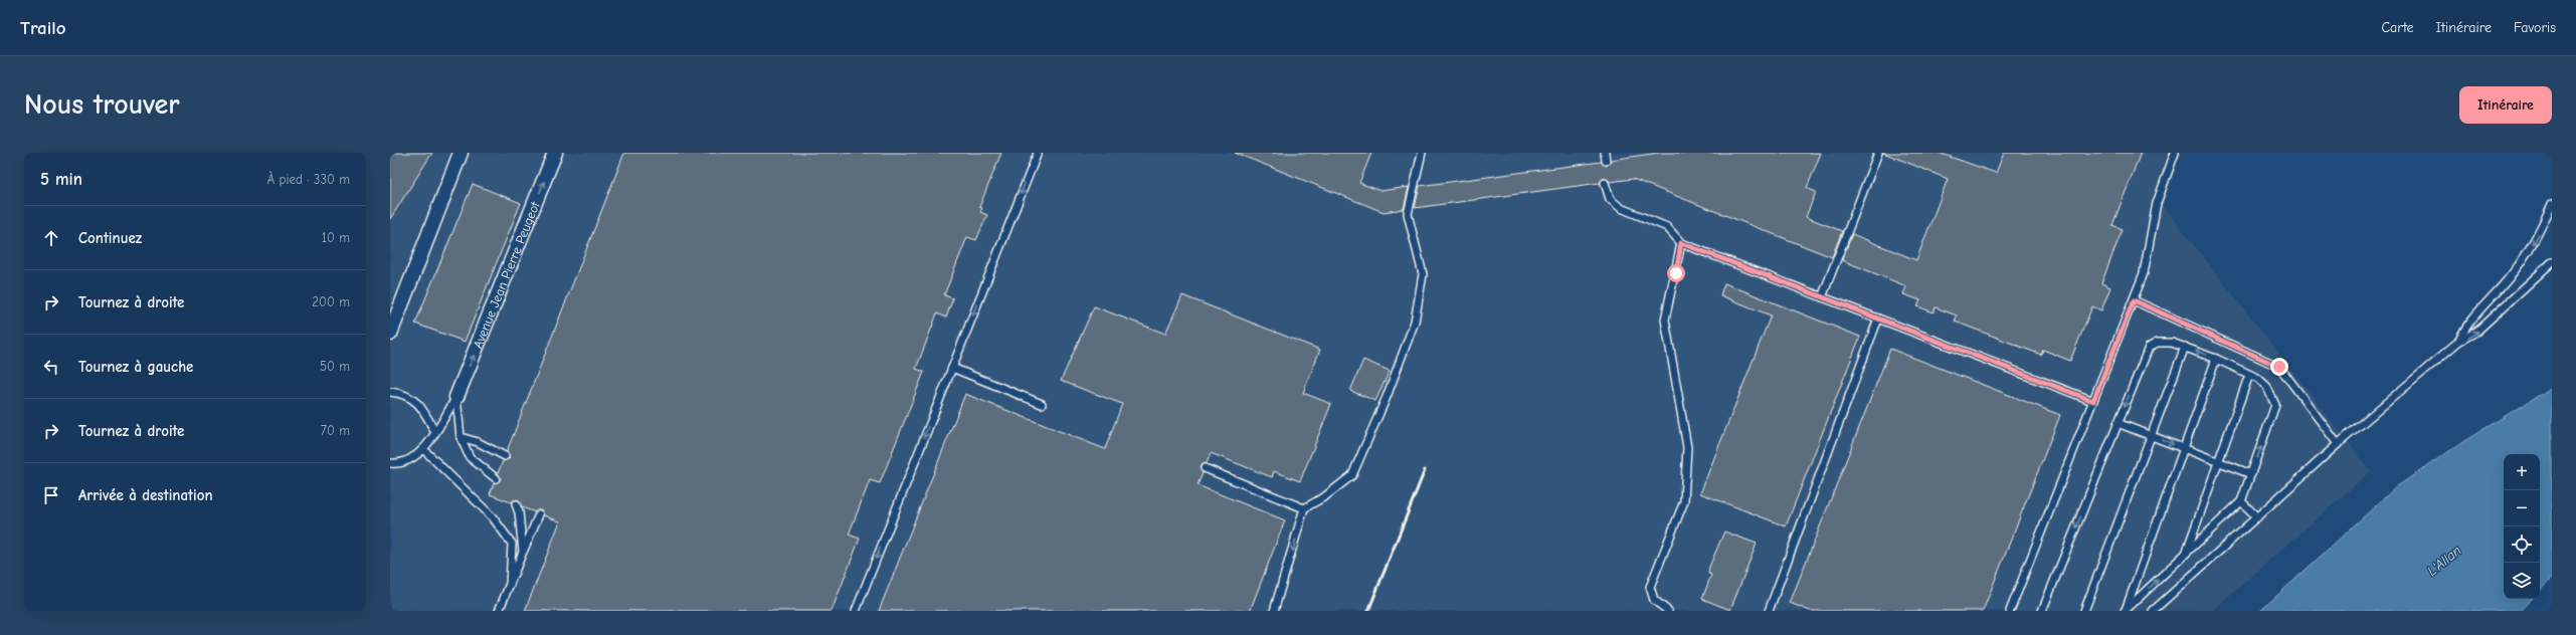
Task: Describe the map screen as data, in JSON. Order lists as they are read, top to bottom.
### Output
{
  "streets": {
    "street": ["Avenue Jean Pierre Peugeot"]
  },
  "water": ["L'Allan"],
  "page": {
    "header": "Trailo",
    "nav": ["Carte", "Itinéraire", "Favoris"],
    "buttons": "Itinéraire",
    "title": "Nous trouver",
    "heading": ["5 min", "À pied · 330 m"],
    "list": [
      ["Continuez", "10 m"],
      ["Tournez à droite", "200 m"],
      ["Tournez à gauche", "50 m"],
      ["Tournez à droite", "70 m"],
      "Arrivée à destination"
    ],
    "map_buttons": ["+", "−"]
  }
}
